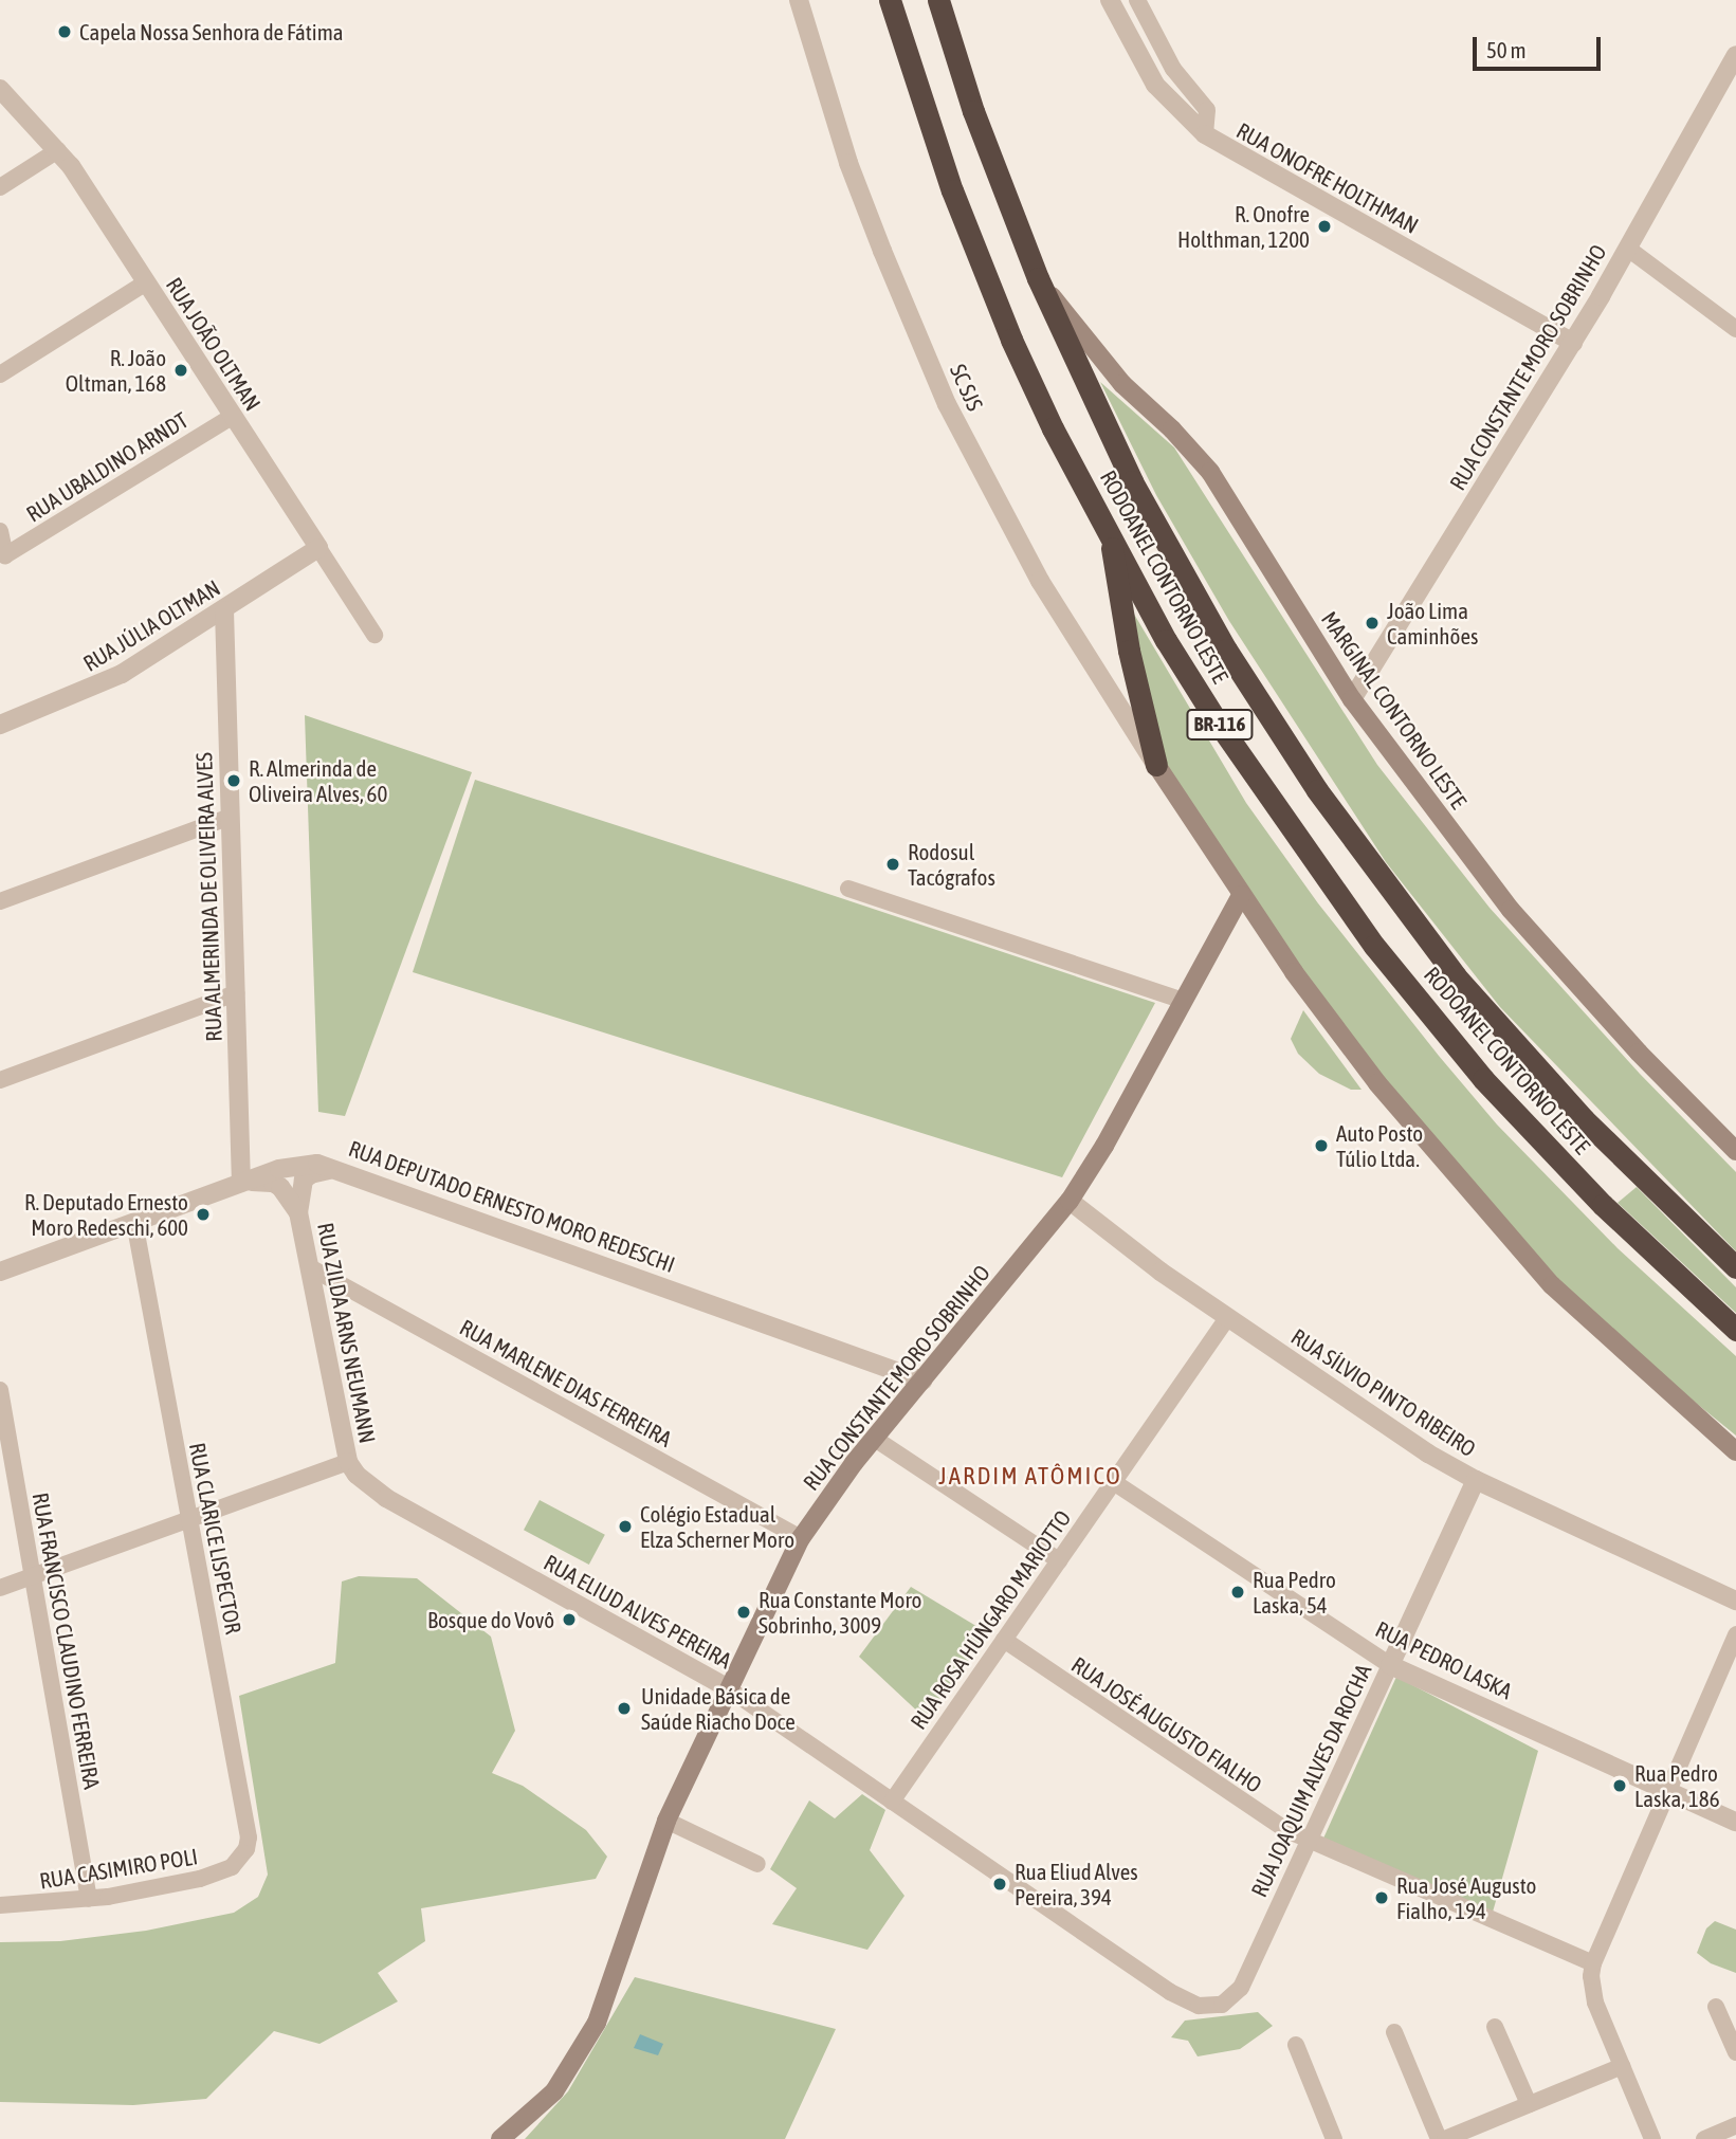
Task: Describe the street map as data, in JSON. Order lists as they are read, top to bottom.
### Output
{
  "streets": {
    "highway": ["RODOANEL CONTORNO LESTE", "BR-116"],
    "main road": ["RUA CONSTANTE MORO SOBRINHO", "MARGINAL CONTORNO LESTE"],
    "street": [
      "RUA ONOFRE HOLTHMAN",
      "RUA JOÃO OLTMAN",
      "SC SJS",
      "RUA UBALDINO ARNDT",
      "RUA JÚLIA OLTMAN",
      "RUA ALMERINDA DE OLIVEIRA ALVES",
      "RUA DEPUTADO ERNESTO MORO REDESCHI",
      "RUA ZILDA ARNS NEUMANN",
      "RUA MARLENE DIAS FERREIRA",
      "RUA SÍLVIO PINTO RIBEIRO",
      "RUA CLARICE LISPECTOR",
      "RUA ELIUD ALVES PEREIRA",
      "RUA ROSA HÚNGARO MARIOTTO",
      "RUA FRANCISCO CLAUDINO FERREIRA",
      "RUA PEDRO LASKA",
      "RUA JOSÉ AUGUSTO FIALHO",
      "RUA JOAQUIM ALVES DA ROCHA",
      "RUA CASIMIRO POLI"
    ]
  },
  "crossings": [
    ["RUA ONOFRE HOLTHMAN", "RUA CONSTANTE MORO SOBRINHO"],
    ["RUA JOÃO OLTMAN", "RUA UBALDINO ARNDT"],
    ["RUA JOÃO OLTMAN", "RUA JÚLIA OLTMAN"],
    ["RUA CONSTANTE MORO SOBRINHO", "MARGINAL CONTORNO LESTE"],
    ["RUA CONSTANTE MORO SOBRINHO", "RUA DEPUTADO ERNESTO MORO REDESCHI"],
    ["RUA CONSTANTE MORO SOBRINHO", "RUA MARLENE DIAS FERREIRA"],
    ["RUA CONSTANTE MORO SOBRINHO", "RUA SÍLVIO PINTO RIBEIRO"],
    ["RUA CONSTANTE MORO SOBRINHO", "RUA ELIUD ALVES PEREIRA"],
    ["RODOANEL CONTORNO LESTE", "MARGINAL CONTORNO LESTE"],
    ["RUA JÚLIA OLTMAN", "RUA ALMERINDA DE OLIVEIRA ALVES"],
    ["RUA ALMERINDA DE OLIVEIRA ALVES", "RUA DEPUTADO ERNESTO MORO REDESCHI"],
    ["RUA ALMERINDA DE OLIVEIRA ALVES", "RUA ZILDA ARNS NEUMANN"],
    ["RUA DEPUTADO ERNESTO MORO REDESCHI", "RUA ZILDA ARNS NEUMANN"],
    ["RUA DEPUTADO ERNESTO MORO REDESCHI", "RUA CLARICE LISPECTOR"],
    ["RUA ZILDA ARNS NEUMANN", "RUA MARLENE DIAS FERREIRA"],
    ["RUA ZILDA ARNS NEUMANN", "RUA ELIUD ALVES PEREIRA"],
    ["RUA SÍLVIO PINTO RIBEIRO", "RUA ROSA HÚNGARO MARIOTTO"],
    ["RUA SÍLVIO PINTO RIBEIRO", "RUA JOAQUIM ALVES DA ROCHA"],
    ["RUA CLARICE LISPECTOR", "RUA CASIMIRO POLI"],
    ["RUA ELIUD ALVES PEREIRA", "RUA ROSA HÚNGARO MARIOTTO"],
    ["RUA ELIUD ALVES PEREIRA", "RUA JOAQUIM ALVES DA ROCHA"],
    ["RUA ROSA HÚNGARO MARIOTTO", "RUA PEDRO LASKA"],
    ["RUA ROSA HÚNGARO MARIOTTO", "RUA JOSÉ AUGUSTO FIALHO"],
    ["RUA FRANCISCO CLAUDINO FERREIRA", "RUA CASIMIRO POLI"],
    ["RUA PEDRO LASKA", "RUA JOAQUIM ALVES DA ROCHA"],
    ["RUA JOSÉ AUGUSTO FIALHO", "RUA JOAQUIM ALVES DA ROCHA"]
  ],
  "districts": ["JARDIM ATÔMICO"],
  "places": [
    "Capela Nossa Senhora de Fátima",
    "R. Onofre Holthman, 1200",
    "R. João Oltman, 168",
    "João Lima Caminhões",
    "R. Almerinda de Oliveira Alves, 60",
    "Rodosul Tacógrafos",
    "Auto Posto Túlio Ltda.",
    "R. Deputado Ernesto Moro Redeschi, 600",
    "Colégio Estadual Elza Scherner Moro",
    "Rua Pedro Laska, 54",
    "Rua Constante Moro Sobrinho, 3009",
    "Bosque do Vovô",
    "Unidade Básica de Saúde Riacho Doce",
    "Rua Pedro Laska, 186",
    "Rua Eliud Alves Pereira, 394",
    "Rua José Augusto Fialho, 194"
  ],
  "scale_bar": "50 m"
}
